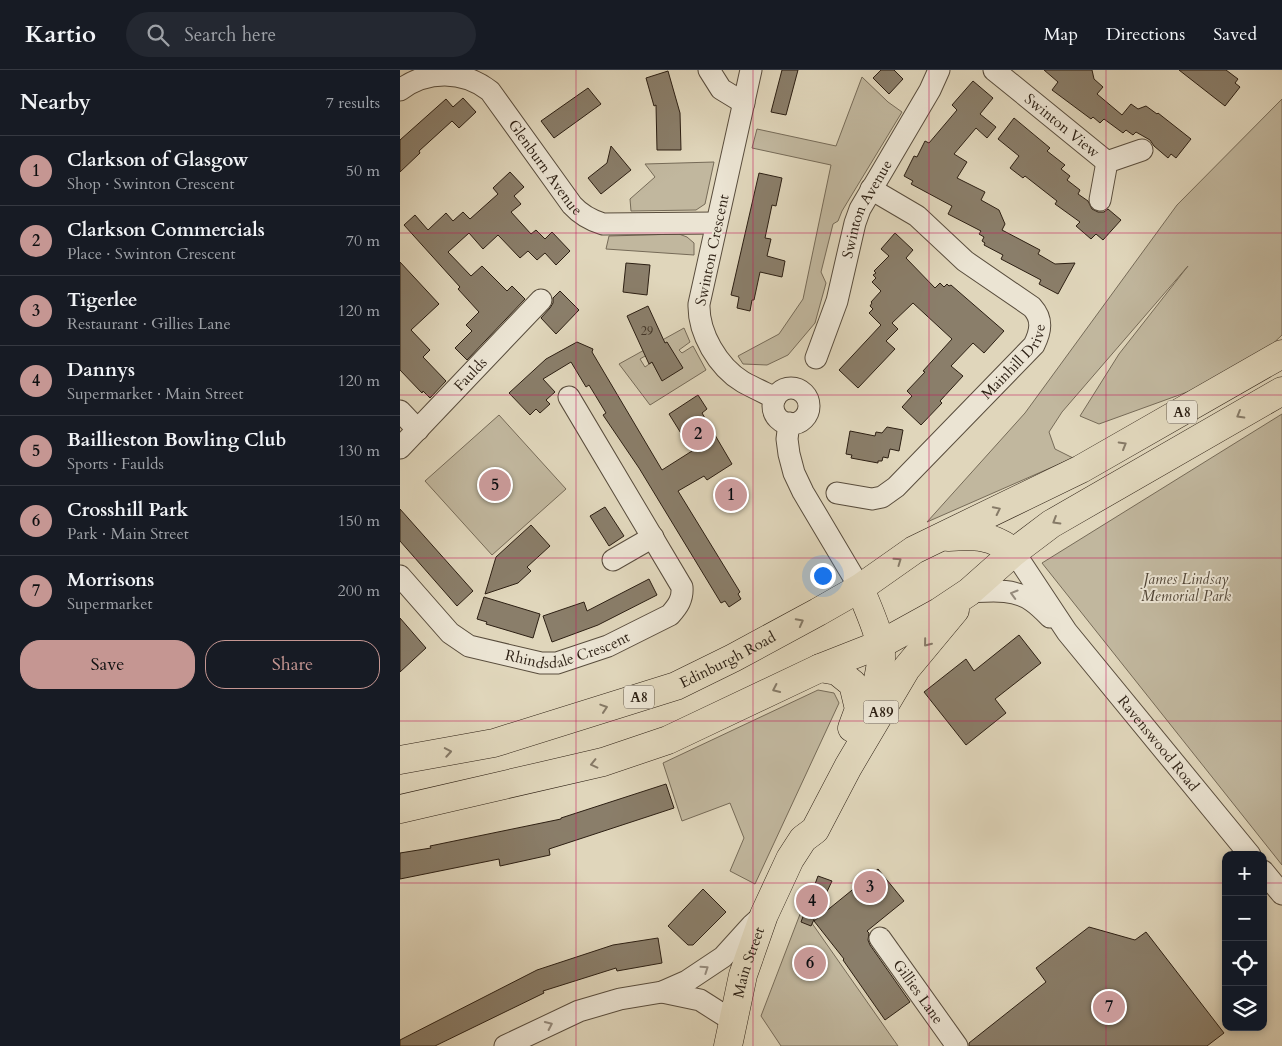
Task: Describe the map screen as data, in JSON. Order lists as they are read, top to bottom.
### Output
{
  "streets": {
    "main road": [
      "A8",
      "Edinburgh Road",
      "A89",
      "Main Street"
    ],
    "street": [
      "Swinton View",
      "Glenburn Avenue",
      "Swinton Avenue",
      "Swinton Crescent",
      "Mainhill Drive",
      "Faulds",
      "Rhindsdale Crescent",
      "Ravenswood Road",
      "Gillies Lane"
    ]
  },
  "crossings": [
    ["Glenburn Avenue", "Swinton Crescent"],
    ["Swinton Avenue", "Mainhill Drive"],
    ["A8", "Edinburgh Road"],
    ["A8", "A89"],
    ["A8", "Ravenswood Road"],
    ["A89", "Ravenswood Road"],
    ["A89", "Main Street"]
  ],
  "parks": ["James Lindsay Memorial Park"],
  "house_numbers": ["29"],
  "page": {
    "header": "Kartio",
    "search": "Search here",
    "nav": ["Map", "Directions", "Saved"],
    "heading": ["Nearby", "7 results"],
    "list": [
      {
        "mark": "1",
        "name": "Clarkson of Glasgow",
        "note": "Shop · Swinton Crescent",
        "value": "50 m"
      },
      {
        "mark": "2",
        "name": "Clarkson Commercials",
        "note": "Place · Swinton Crescent",
        "value": "70 m"
      },
      {
        "mark": "3",
        "name": "Tigerlee",
        "note": "Restaurant · Gillies Lane",
        "value": "120 m"
      },
      {
        "mark": "4",
        "name": "Dannys",
        "note": "Supermarket · Main Street",
        "value": "120 m"
      },
      {
        "mark": "5",
        "name": "Baillieston Bowling Club",
        "note": "Sports · Faulds",
        "value": "130 m"
      },
      {
        "mark": "6",
        "name": "Crosshill Park",
        "note": "Park · Main Street",
        "value": "150 m"
      },
      {
        "mark": "7",
        "name": "Morrisons",
        "note": "Supermarket",
        "value": "200 m"
      }
    ],
    "pins": [
      "2",
      "5",
      "1",
      "3",
      "4",
      "6",
      "7"
    ],
    "buttons": ["Save", "Share"],
    "map_buttons": ["+", "−"]
  }
}
